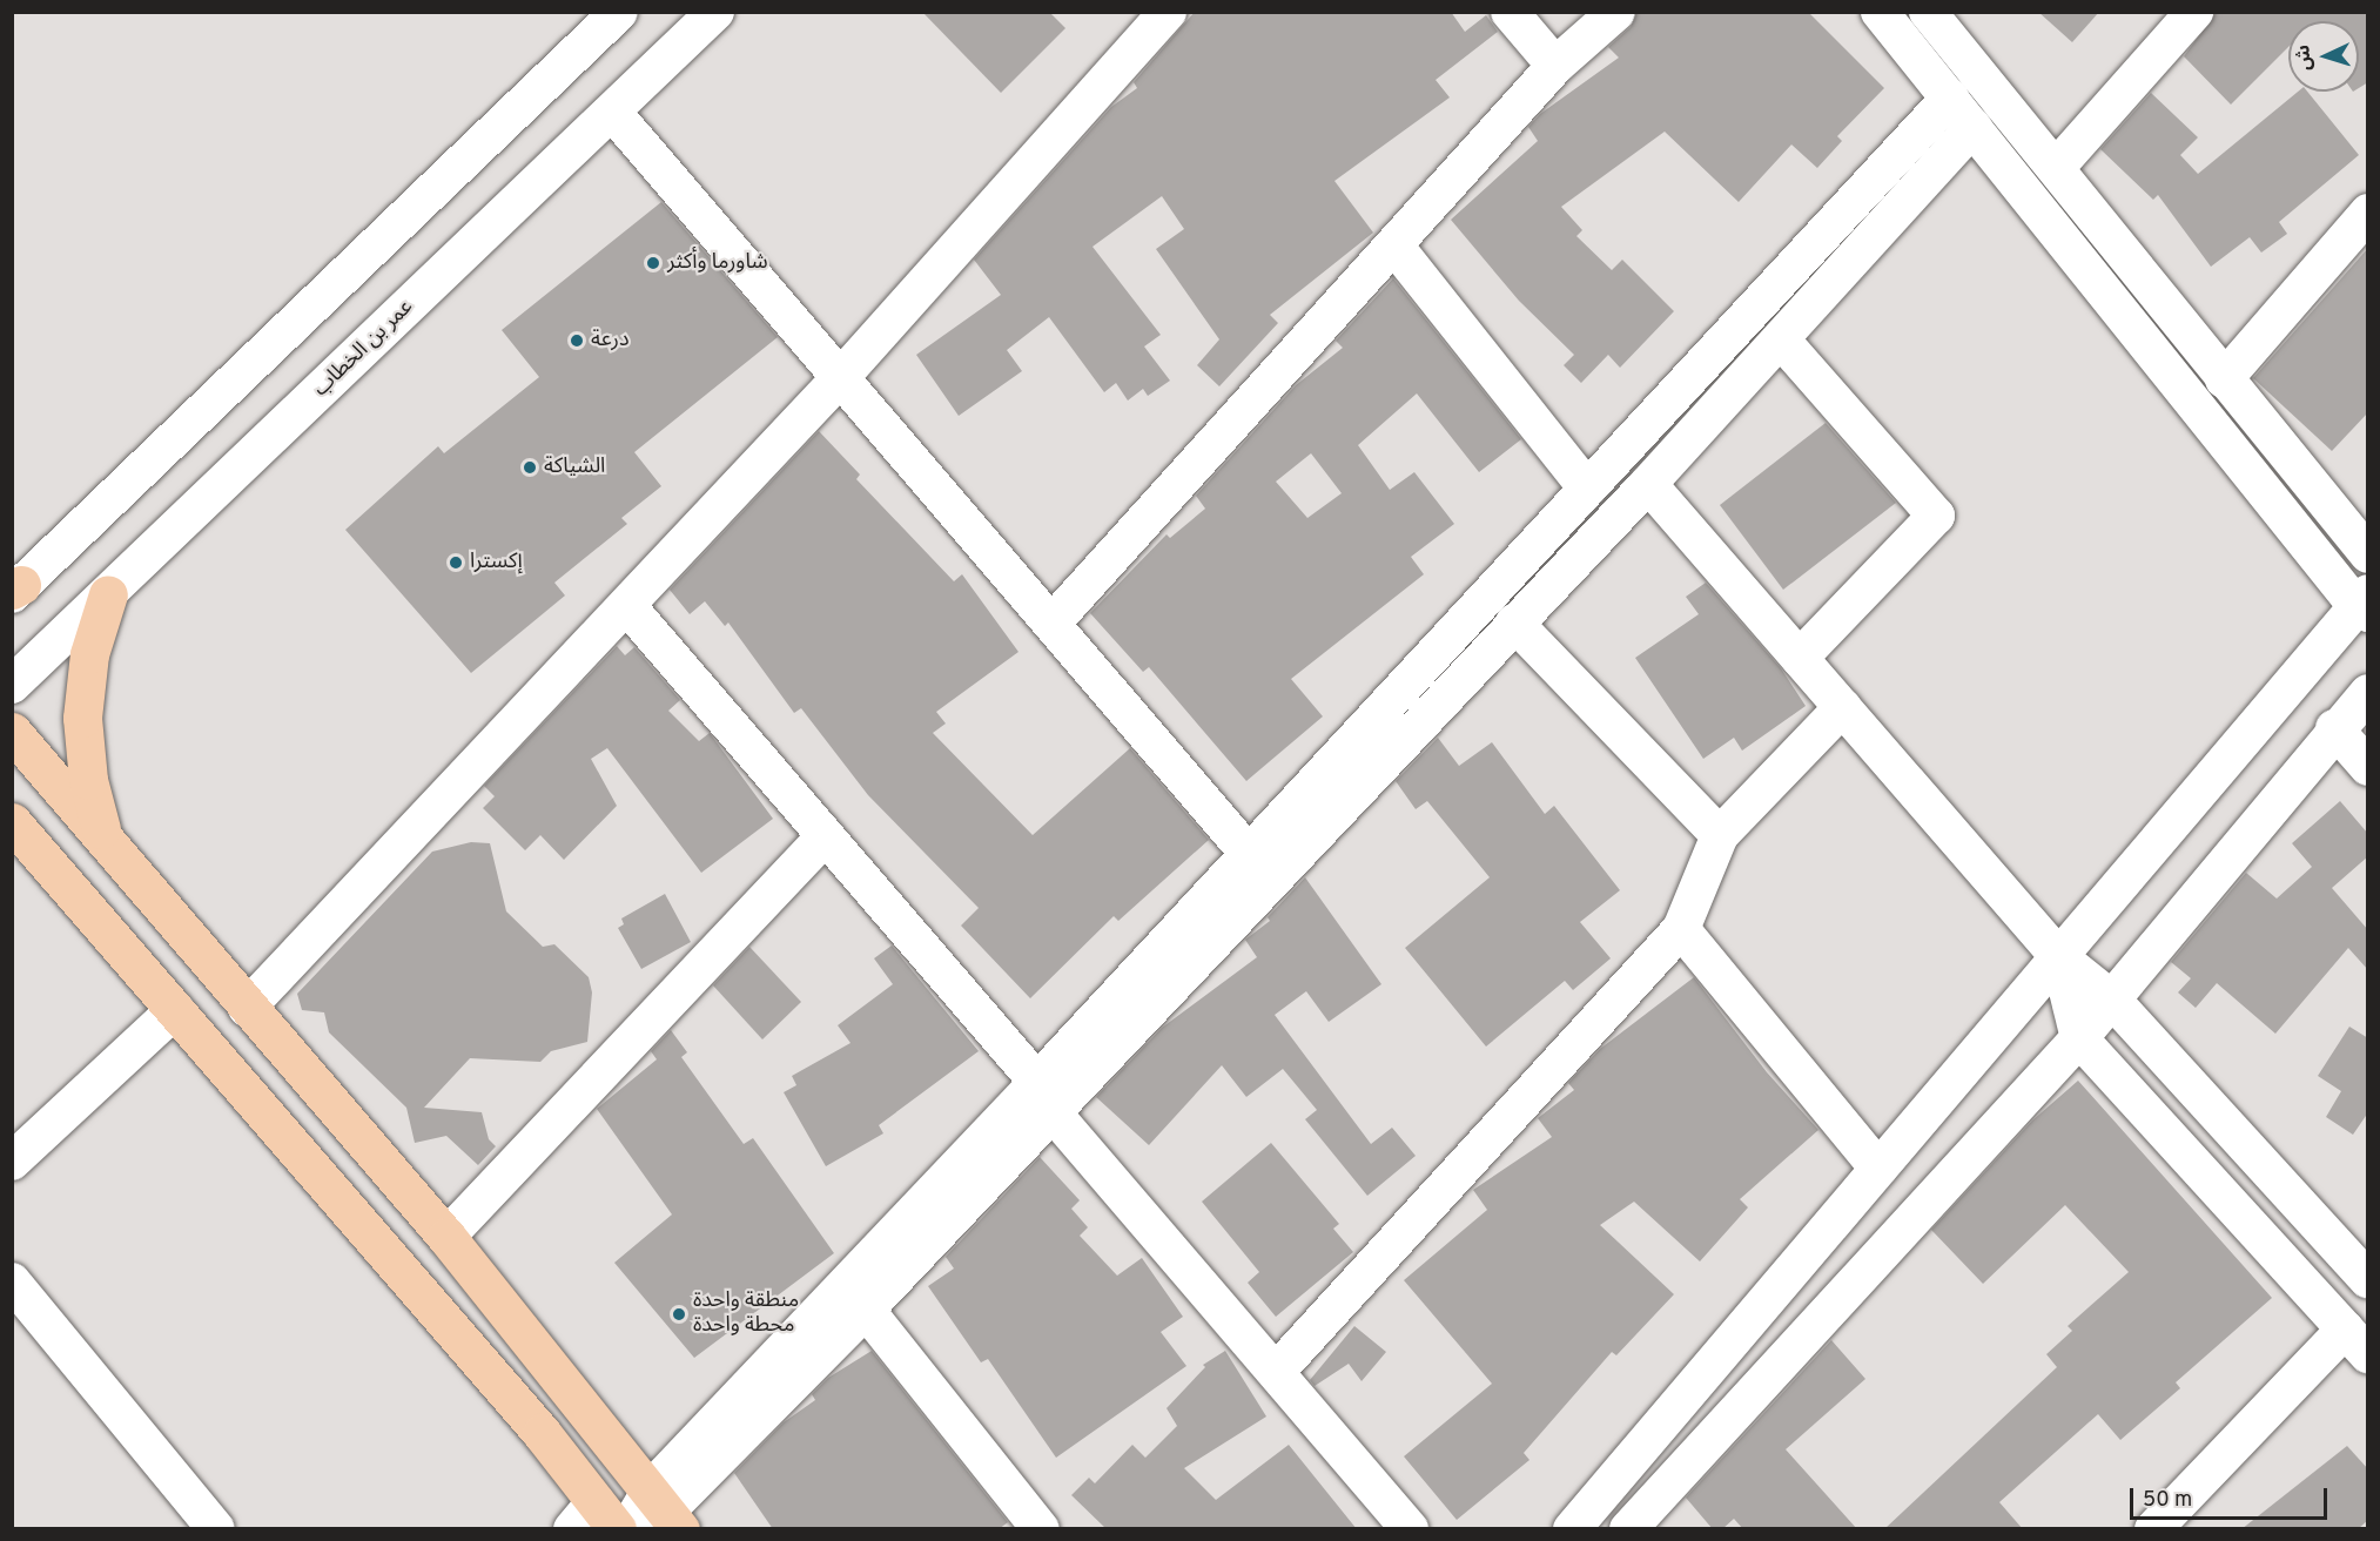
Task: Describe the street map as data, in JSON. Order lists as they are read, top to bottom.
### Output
{
  "streets": {
    "street": ["عمر بن الخطاب"]
  },
  "places": [
    "شاورما وأكثر",
    "درعة",
    "الشياكة",
    "إكسترا",
    "منطقة واحدة محطة واحدة"
  ],
  "scale_bar": "50 m",
  "north": "left"
}
